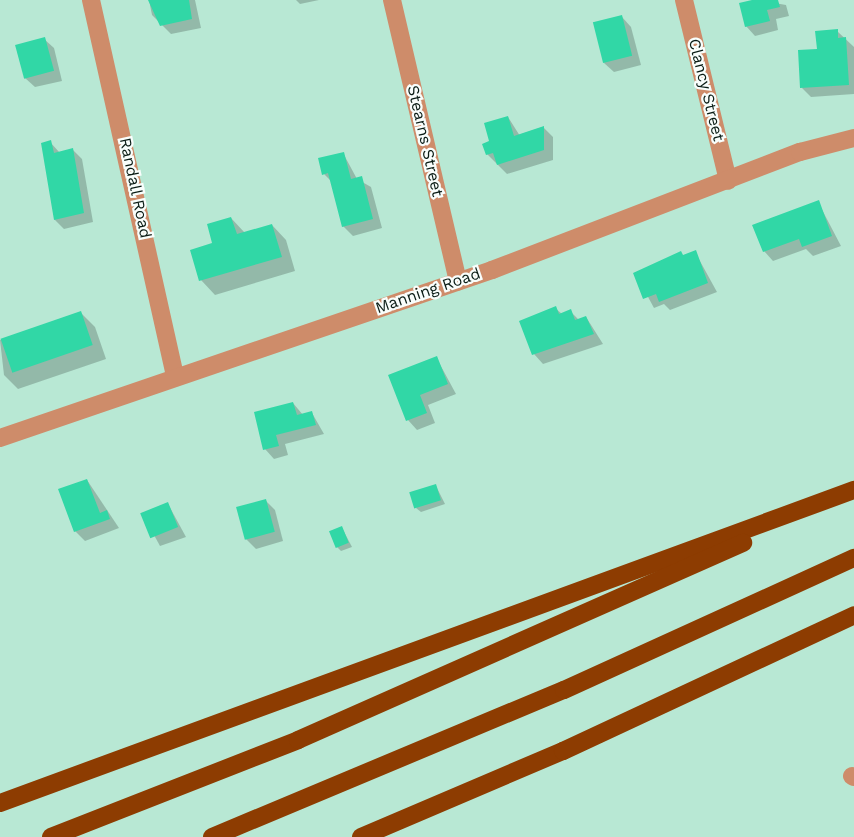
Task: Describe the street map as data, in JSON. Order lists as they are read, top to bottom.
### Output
{
  "streets": {
    "street": [
      "Clancy Street",
      "Stearns Street",
      "Randall Road",
      "Manning Road"
    ]
  },
  "crossings": [
    ["Clancy Street", "Manning Road"],
    ["Stearns Street", "Manning Road"],
    ["Randall Road", "Manning Road"]
  ]
}
